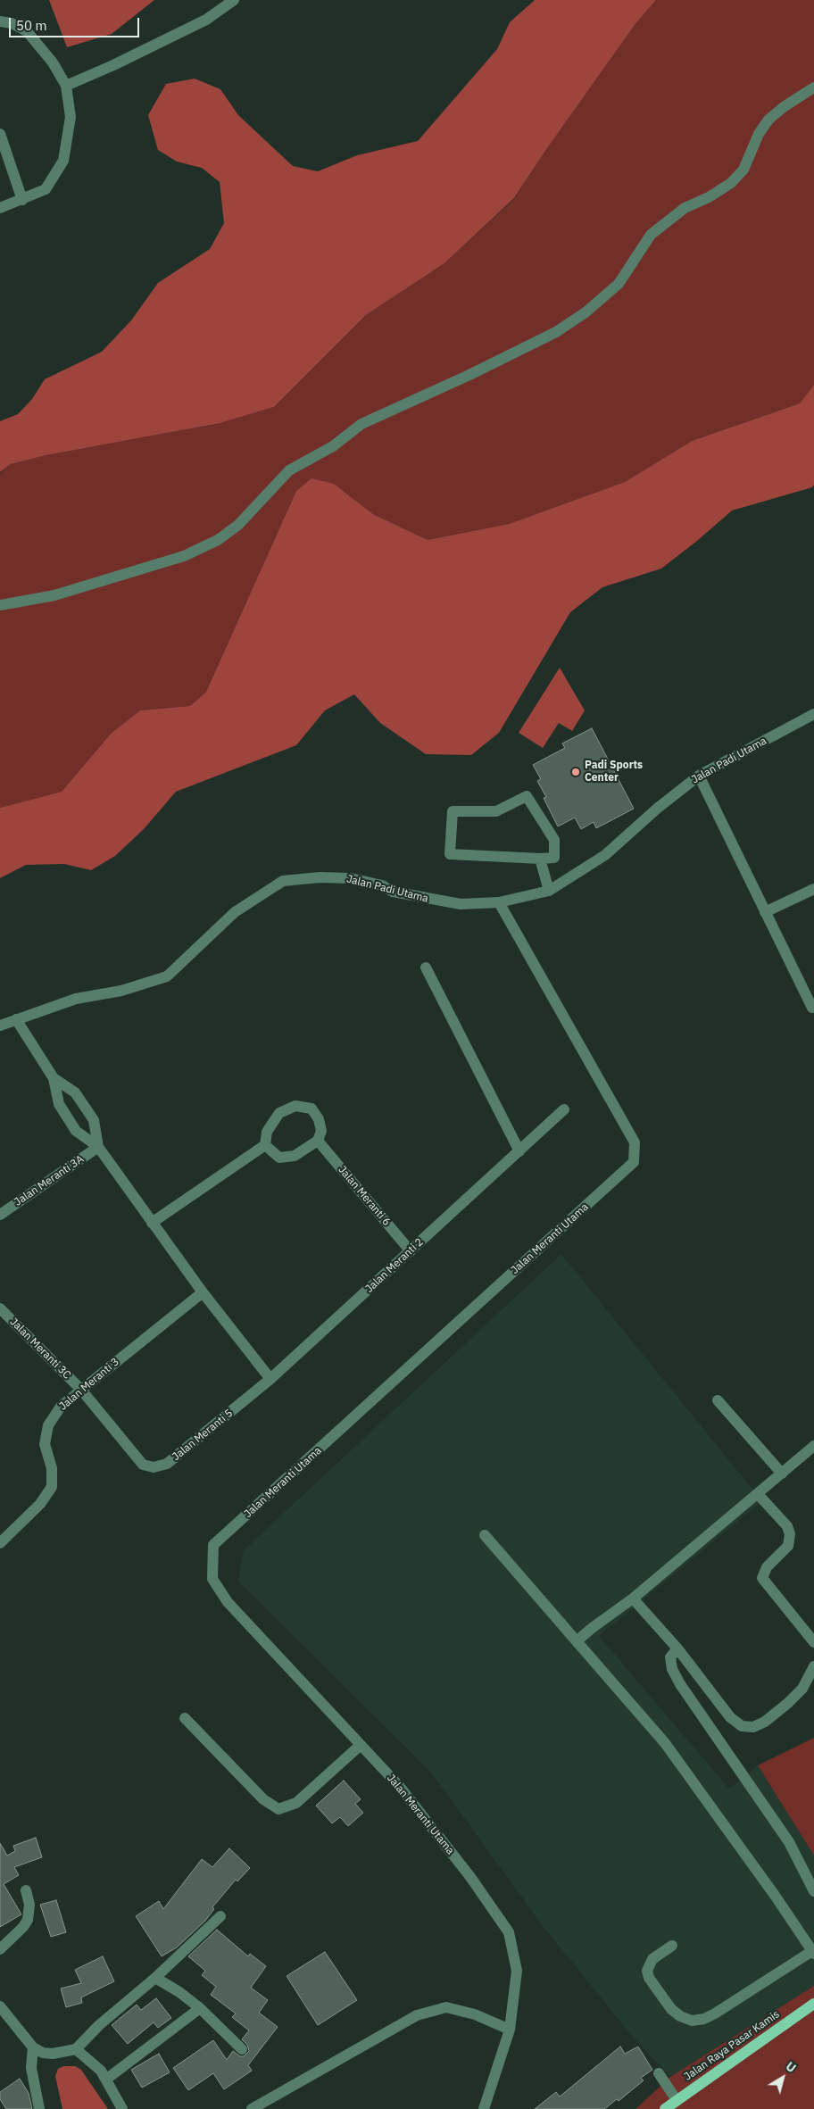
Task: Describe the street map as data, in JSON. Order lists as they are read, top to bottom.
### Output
{
  "streets": {
    "main road": ["Jalan Raya Pasar Kamis"],
    "street": [
      "Jalan Padi Utama",
      "Jalan Meranti 3A",
      "Jalan Meranti 6",
      "Jalan Meranti Utama",
      "Jalan Meranti 2",
      "Jalan Meranti 3C",
      "Jalan Meranti 3",
      "Jalan Meranti 5"
    ]
  },
  "crossings": [
    ["Jalan Padi Utama", "Jalan Meranti Utama"],
    ["Jalan Meranti 6", "Jalan Meranti 2"],
    ["Jalan Meranti 2", "Jalan Meranti 5"],
    ["Jalan Meranti 3C", "Jalan Meranti 3"],
    ["Jalan Meranti 3C", "Jalan Meranti 5"],
    ["Jalan Meranti 3", "Jalan Meranti 5"]
  ],
  "places": ["Padi Sports Center"],
  "scale_bar": "50 m",
  "north": "top right"
}
